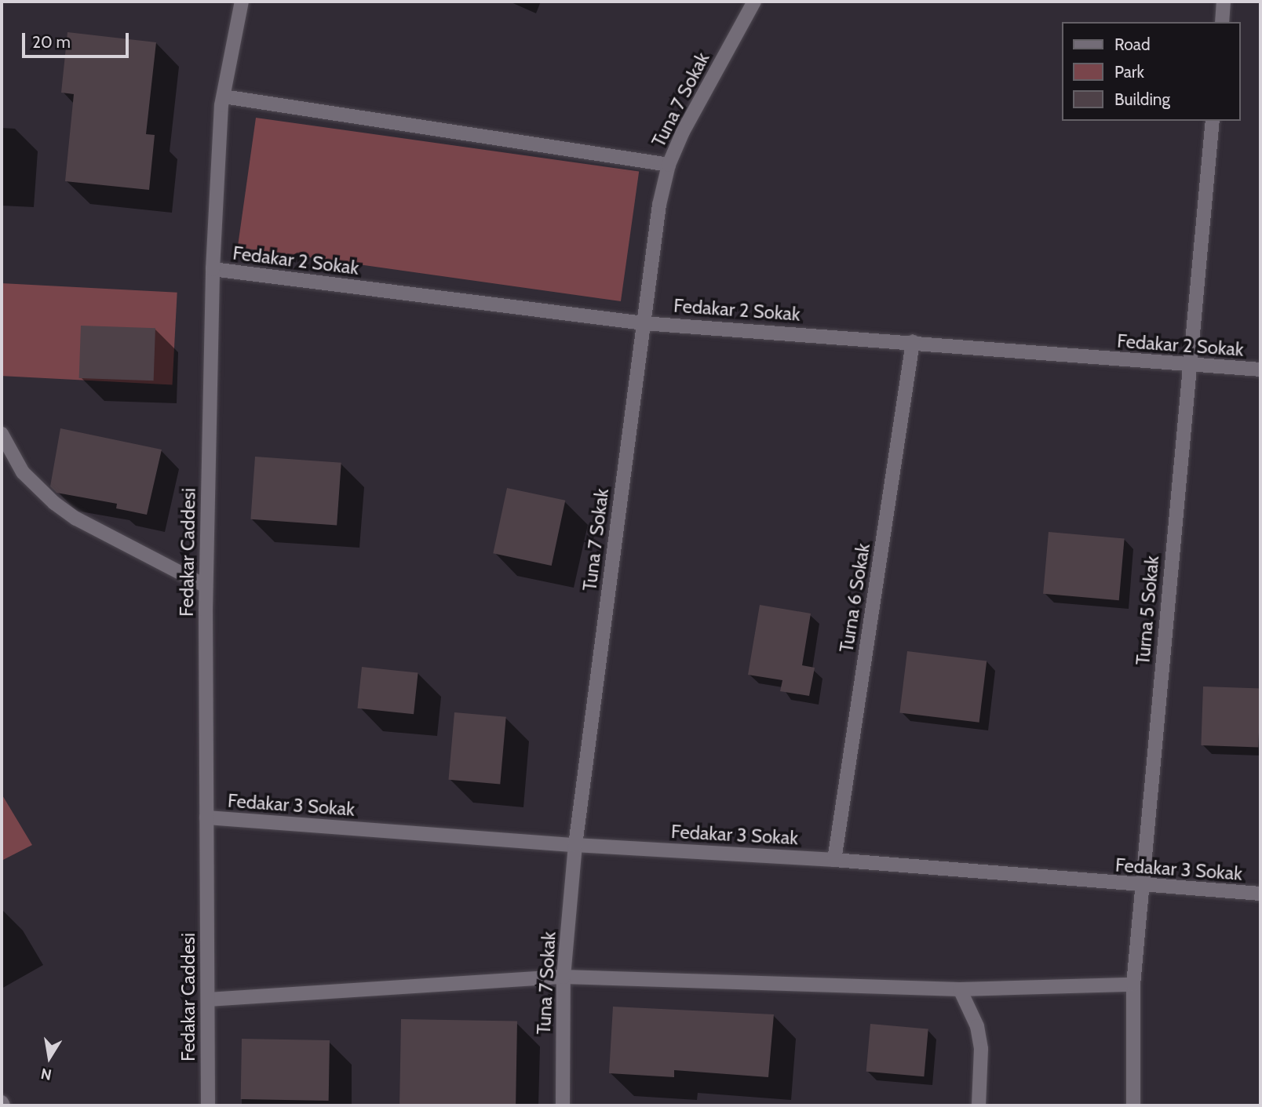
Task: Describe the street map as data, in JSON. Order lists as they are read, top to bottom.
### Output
{
  "streets": {
    "street": [
      "Tuna 7 Sokak",
      "Fedakar 2 Sokak",
      "Fedakar Caddesi",
      "Turna 6 Sokak",
      "Turna 5 Sokak",
      "Fedakar 3 Sokak"
    ]
  },
  "crossings": [
    ["Tuna 7 Sokak", "Fedakar 2 Sokak"],
    ["Tuna 7 Sokak", "Fedakar 3 Sokak"],
    ["Fedakar 2 Sokak", "Fedakar Caddesi"],
    ["Fedakar 2 Sokak", "Turna 6 Sokak"],
    ["Fedakar 2 Sokak", "Turna 5 Sokak"],
    ["Fedakar Caddesi", "Fedakar 3 Sokak"],
    ["Turna 6 Sokak", "Fedakar 3 Sokak"],
    ["Turna 5 Sokak", "Fedakar 3 Sokak"]
  ],
  "legend": ["Road", "Park", "Building"],
  "scale_bar": "20 m",
  "north": "bottom"
}
